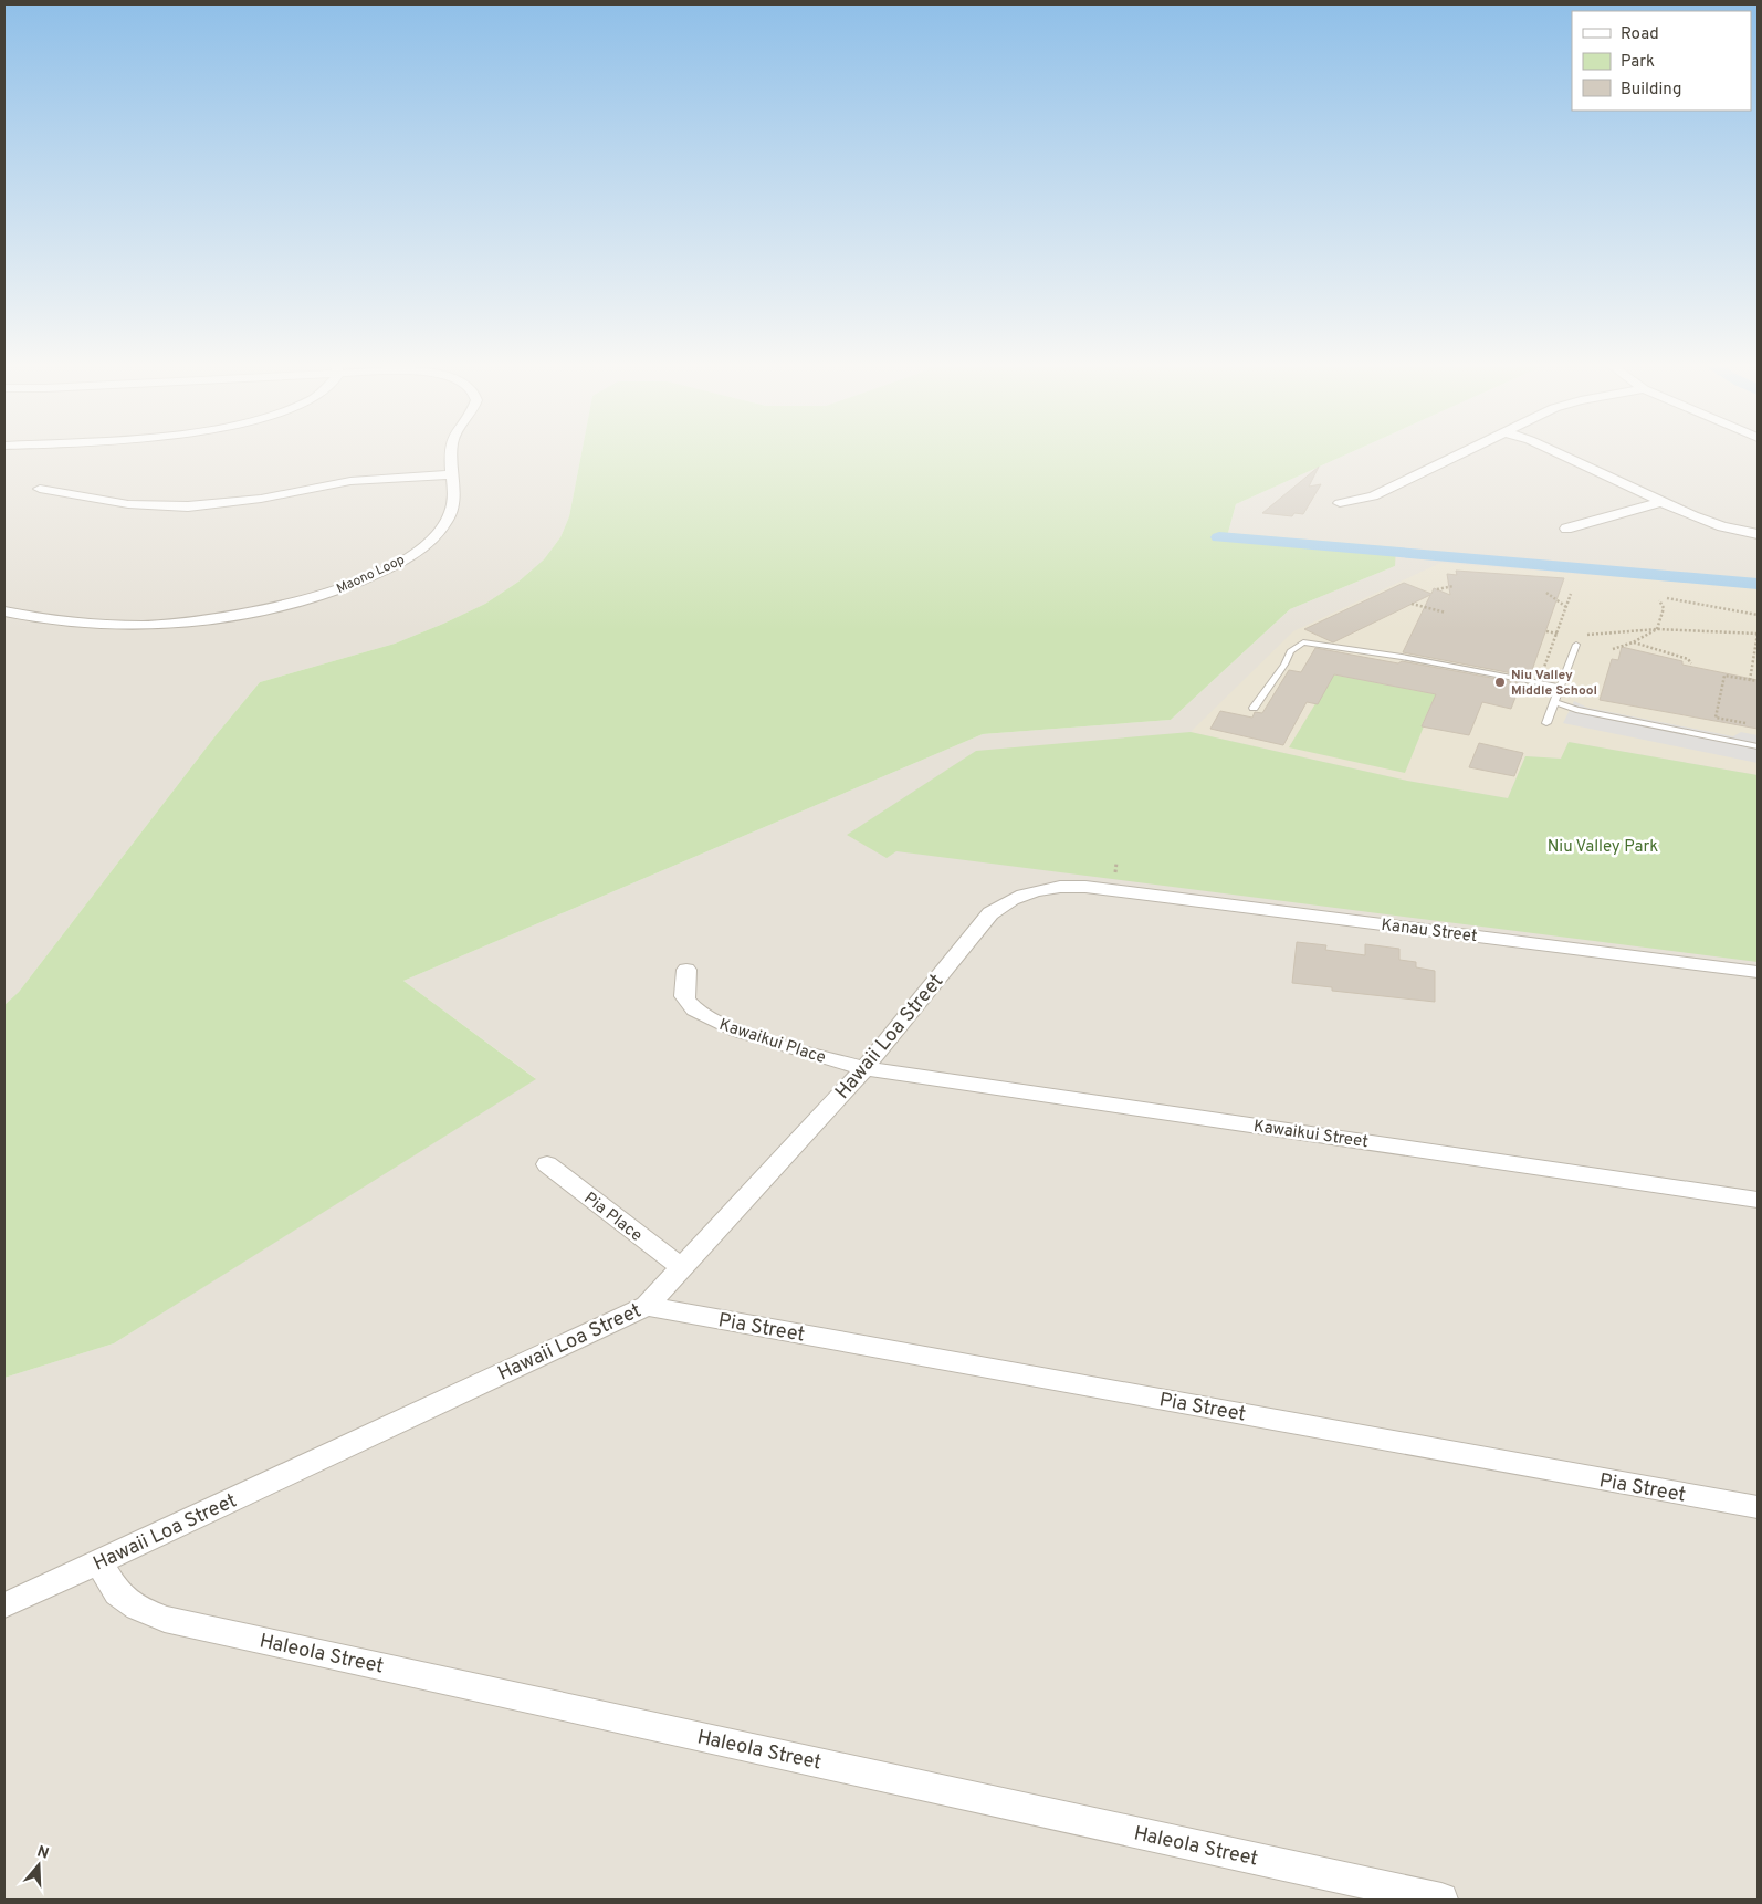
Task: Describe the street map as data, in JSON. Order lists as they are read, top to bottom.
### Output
{
  "streets": {
    "street": [
      "Maono Loop",
      "Kanau Street",
      "Hawaii Loa Street",
      "Kawaikui Place",
      "Kawaikui Street",
      "Pia Place",
      "Pia Street",
      "Haleola Street"
    ]
  },
  "crossings": [
    ["Kanau Street", "Hawaii Loa Street"],
    ["Hawaii Loa Street", "Kawaikui Place"],
    ["Hawaii Loa Street", "Kawaikui Street"],
    ["Hawaii Loa Street", "Pia Place"],
    ["Hawaii Loa Street", "Pia Street"],
    ["Hawaii Loa Street", "Haleola Street"],
    ["Kawaikui Place", "Kawaikui Street"]
  ],
  "parks": ["Niu Valley Park"],
  "places": ["Niu Valley Middle School"],
  "legend": ["Road", "Park", "Building"],
  "north": "top"
}
